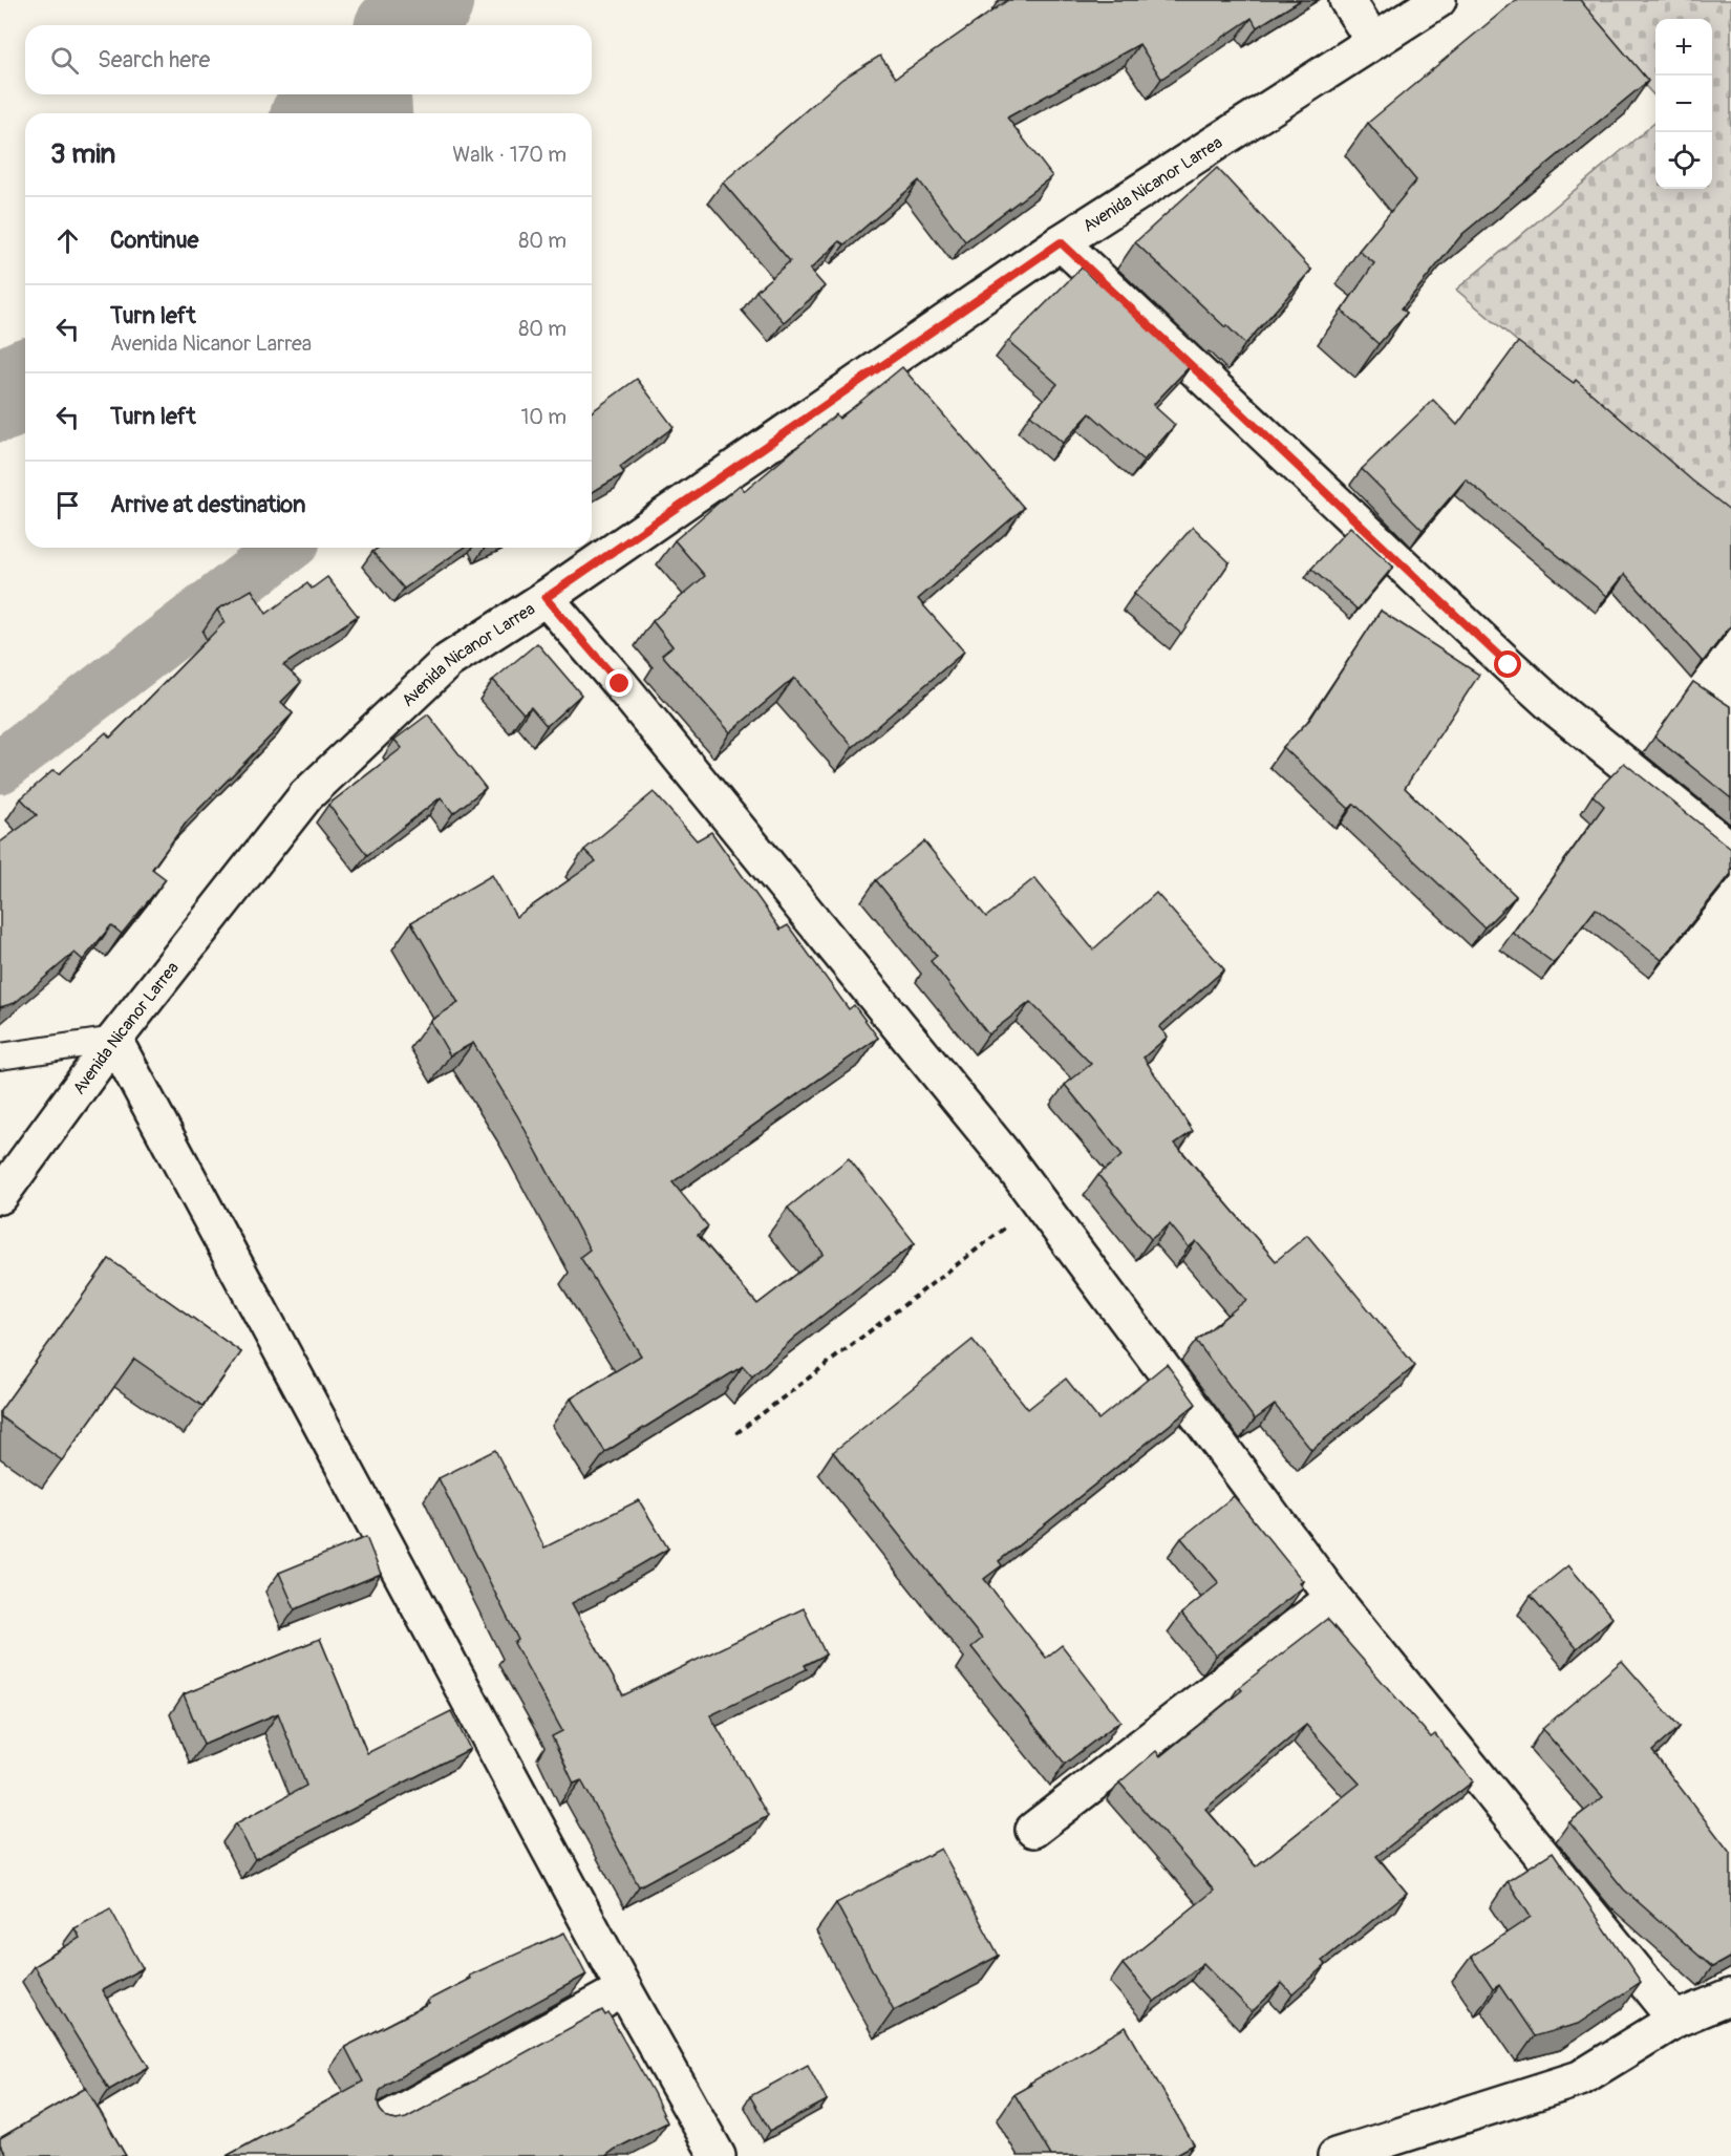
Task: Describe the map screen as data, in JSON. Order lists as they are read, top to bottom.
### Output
{
  "streets": {
    "street": ["Avenida Nicanor Larrea"]
  },
  "page": {
    "map_buttons": ["+", "−"],
    "search": "Search here",
    "heading": ["3 min", "Walk · 170 m"],
    "list": [
      ["Continue", "80 m"],
      ["Turn left", "Avenida Nicanor Larrea", "80 m"],
      ["Turn left", "10 m"],
      "Arrive at destination"
    ]
  }
}
